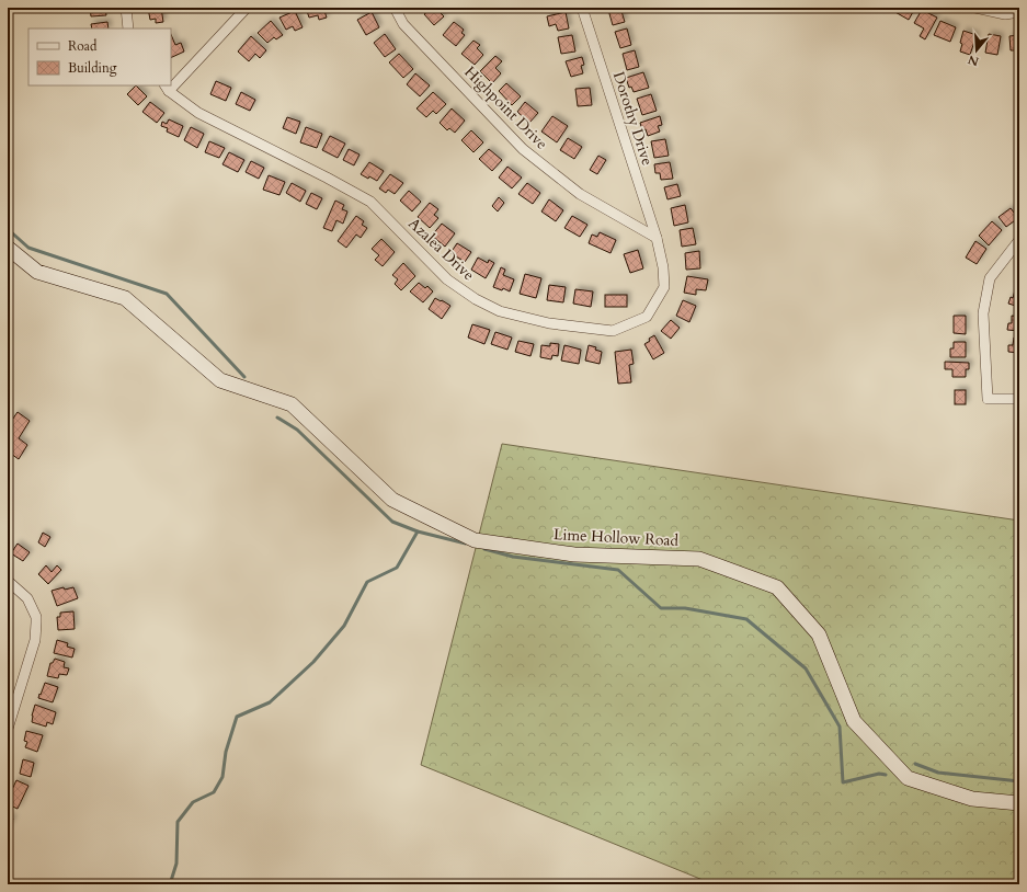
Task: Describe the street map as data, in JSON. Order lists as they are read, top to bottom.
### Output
{
  "streets": {
    "street": [
      "Highpoint Drive",
      "Dorothy Drive",
      "Azalea Drive",
      "Lime Hollow Road"
    ]
  },
  "crossings": [
    ["Highpoint Drive", "Dorothy Drive"],
    ["Highpoint Drive", "Azalea Drive"],
    ["Dorothy Drive", "Azalea Drive"]
  ],
  "legend": ["Road", "Building"],
  "north": "bottom"
}
